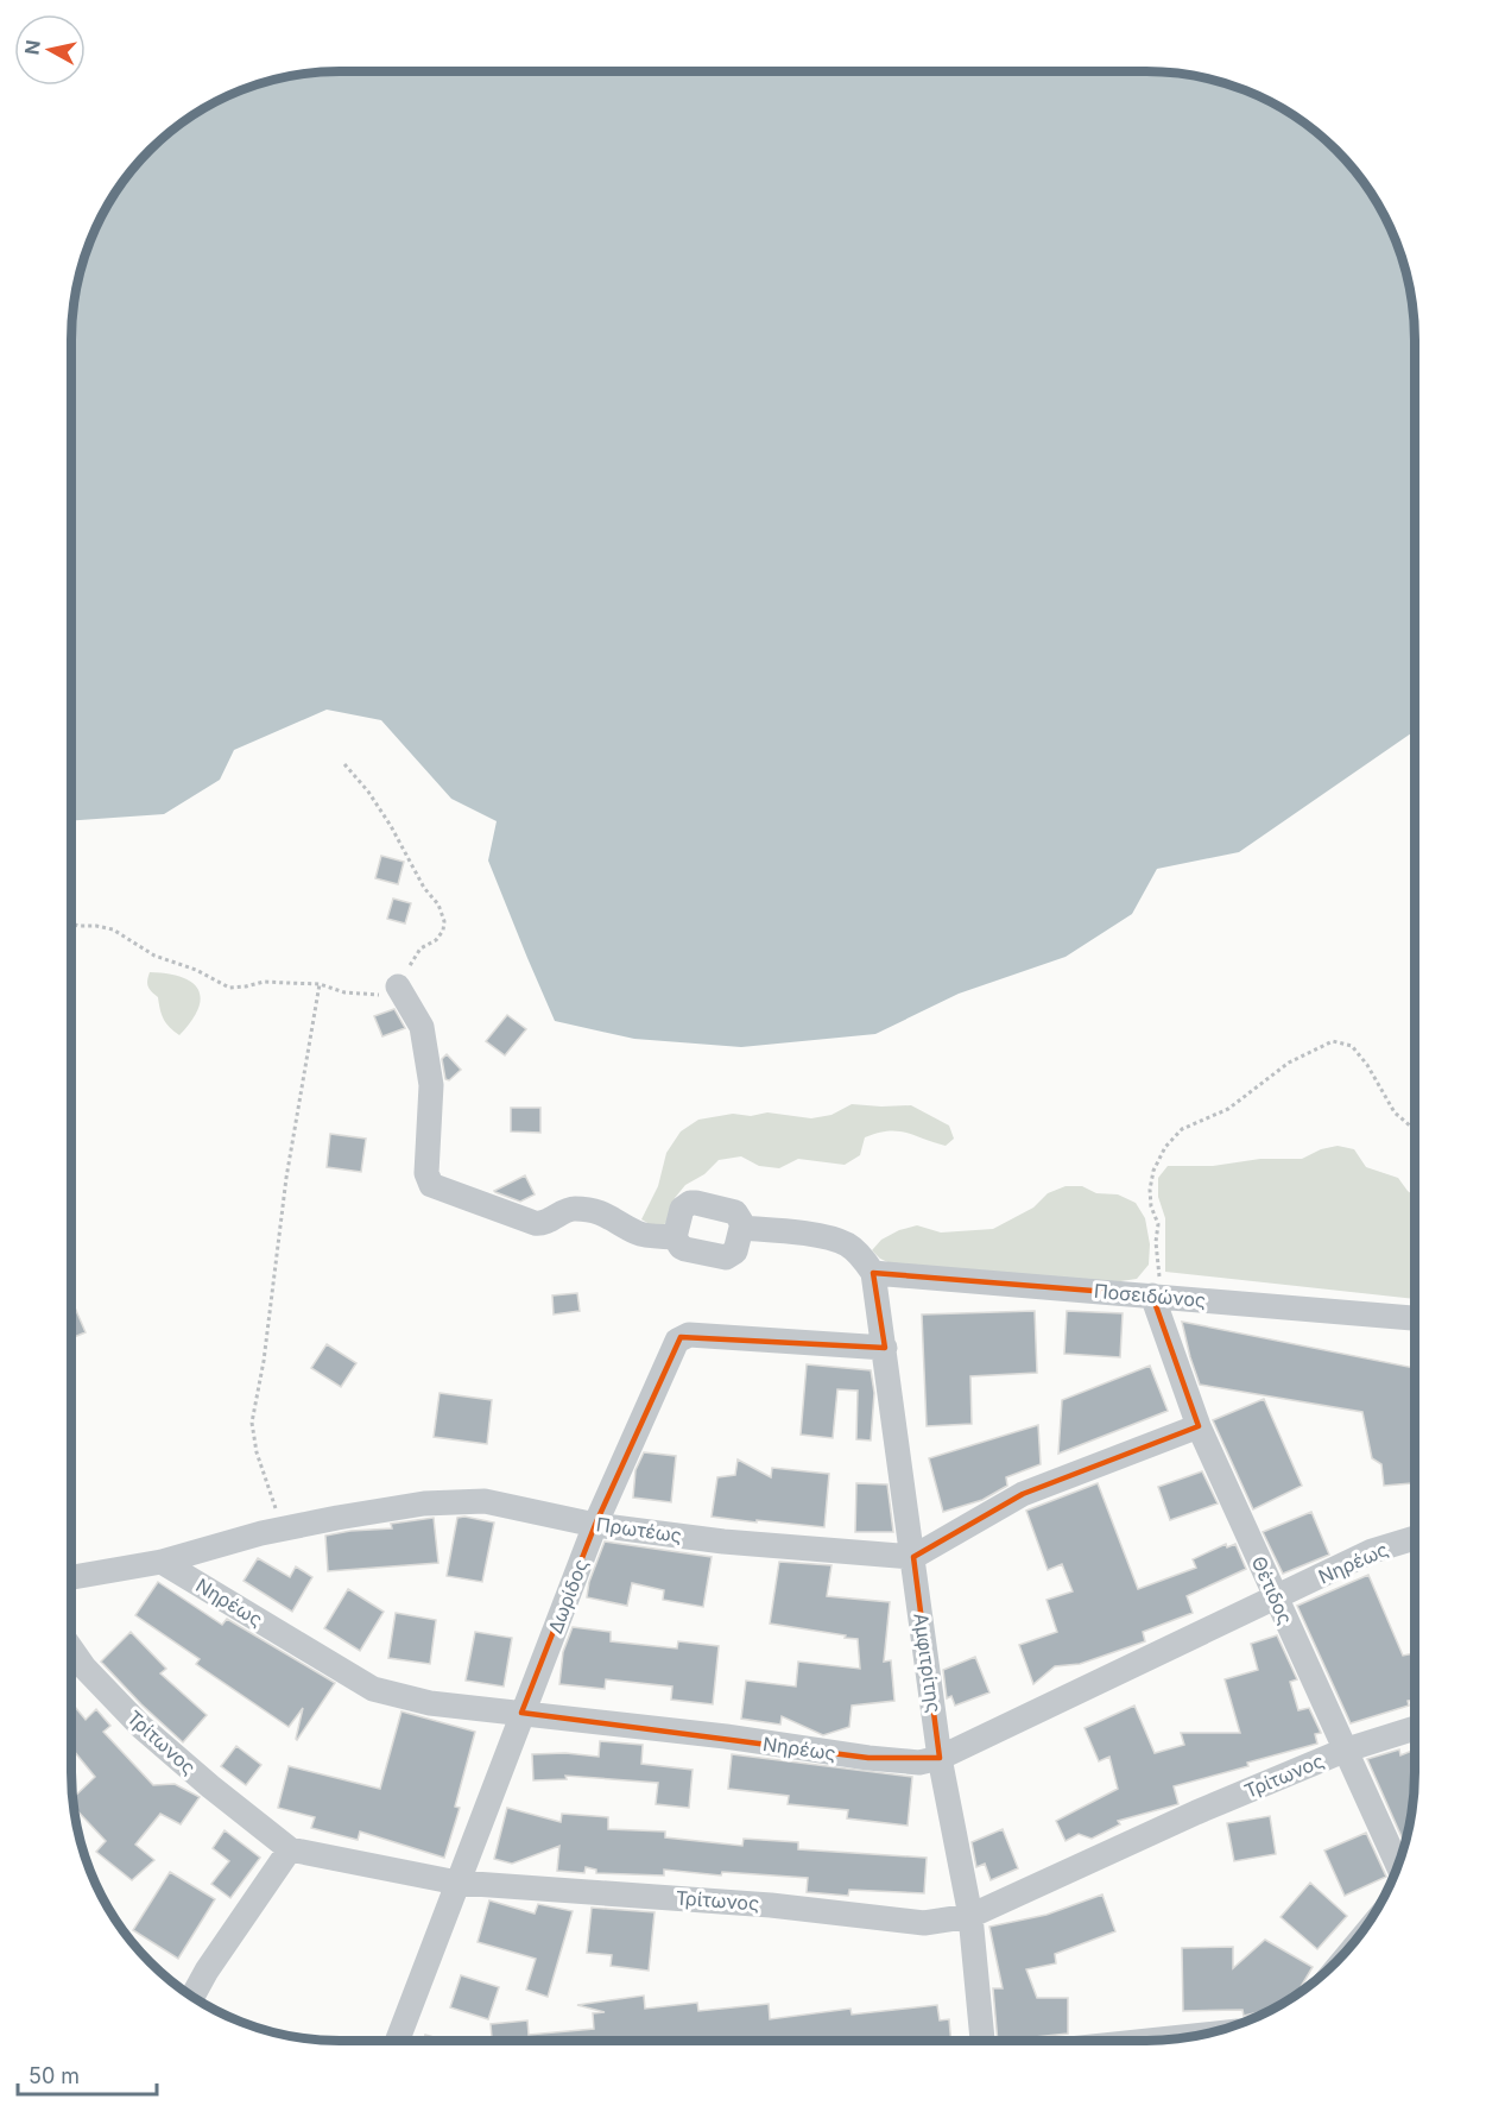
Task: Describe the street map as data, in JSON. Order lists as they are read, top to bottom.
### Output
{
  "streets": {
    "street": [
      "Ποσειδώνος",
      "Πρωτέως",
      "Νηρέως",
      "Θέτιδος",
      "Δωρίδος",
      "Αμφιτρίτης",
      "Τρίτωνος"
    ]
  },
  "crossings": [
    ["Ποσειδώνος", "Θέτιδος"],
    ["Ποσειδώνος", "Αμφιτρίτης"],
    ["Πρωτέως", "Νηρέως"],
    ["Πρωτέως", "Δωρίδος"],
    ["Πρωτέως", "Αμφιτρίτης"],
    ["Νηρέως", "Θέτιδος"],
    ["Νηρέως", "Δωρίδος"],
    ["Νηρέως", "Αμφιτρίτης"],
    ["Θέτιδος", "Τρίτωνος"],
    ["Δωρίδος", "Αμφιτρίτης"],
    ["Δωρίδος", "Τρίτωνος"],
    ["Αμφιτρίτης", "Τρίτωνος"]
  ],
  "scale_bar": "50 m",
  "north": "left"
}
